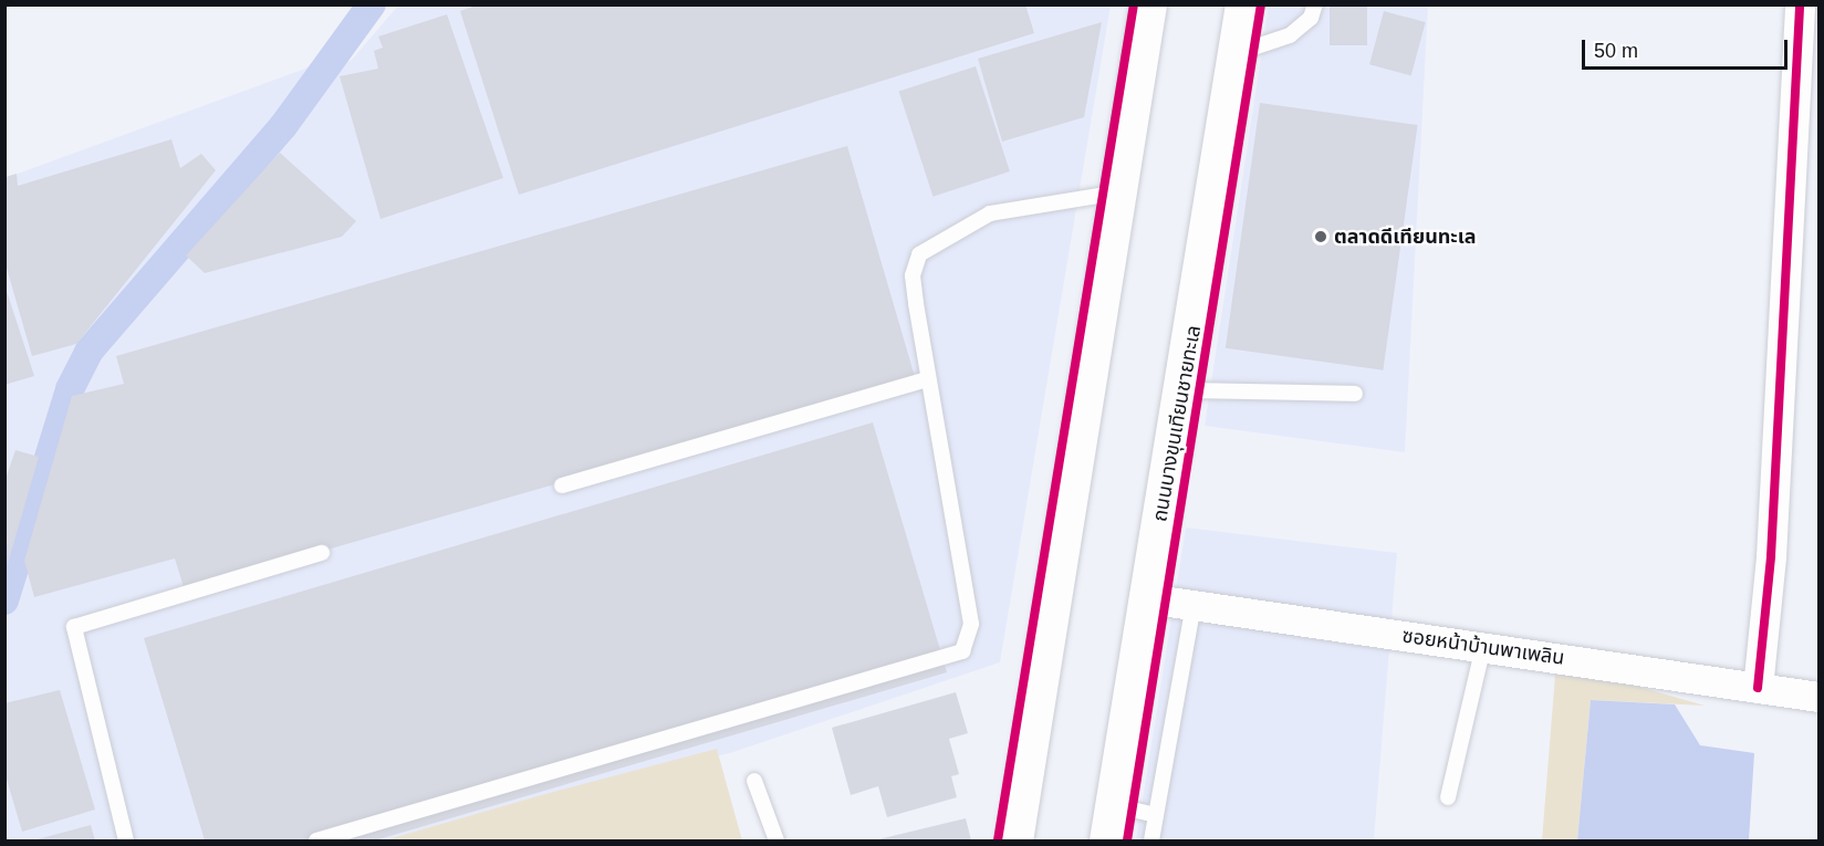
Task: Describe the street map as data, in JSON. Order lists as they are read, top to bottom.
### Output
{
  "streets": {
    "main road": ["ถนนบางขุนเทียนชายทะเล"],
    "street": ["ซอยหน้าบ้านพาเพลิน"]
  },
  "crossings": [
    ["ถนนบางขุนเทียนชายทะเล", "ซอยหน้าบ้านพาเพลิน"]
  ],
  "places": ["ตลาดดีเทียนทะเล"],
  "scale_bar": "50 m"
}
